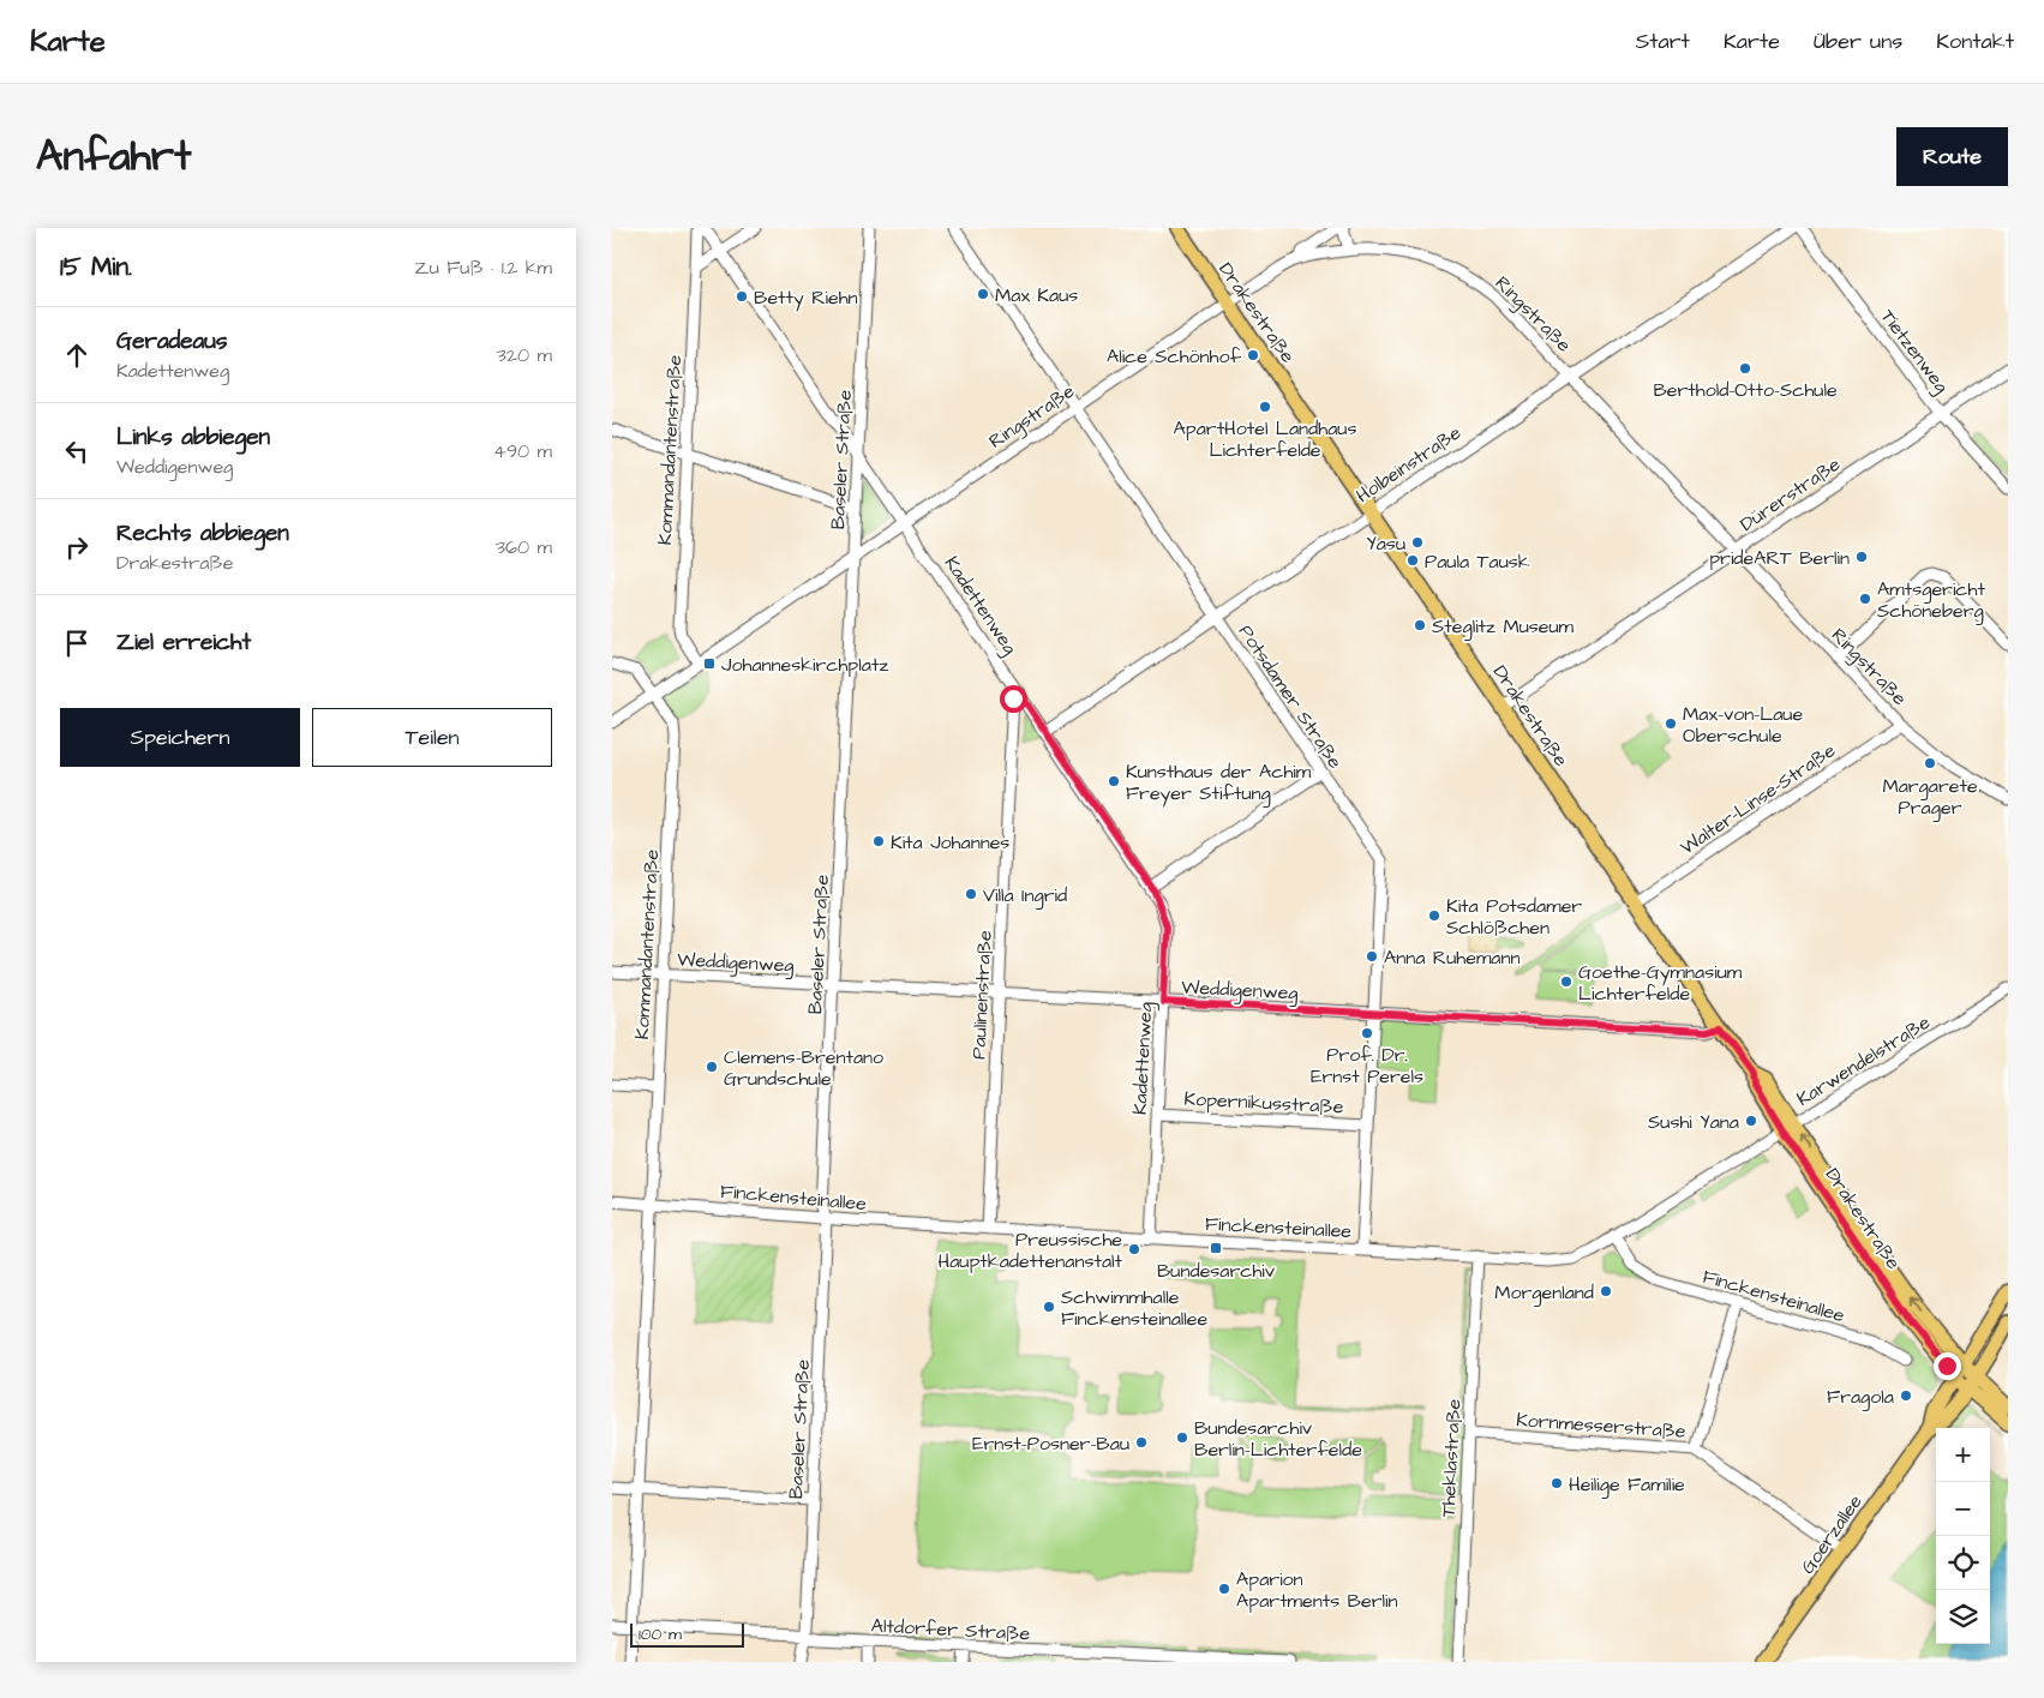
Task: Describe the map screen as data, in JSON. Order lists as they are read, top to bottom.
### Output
{
  "streets": {
    "main road": ["Drakestraße", "Goerzallee"],
    "street": [
      "Ringstraße",
      "Tietzenweg",
      "Kommandantenstraße",
      "Baseler Straße",
      "Holbeinstraße",
      "Dürerstraße",
      "Kadettenweg",
      "Potsdamer Straße",
      "Walter-Linse-Straße",
      "Weddigenweg",
      "Paulinenstraße",
      "Karwendelstraße",
      "Kopernikusstraße",
      "Finckensteinallee",
      "Kornmesserstraße",
      "Theklastraße",
      "Altdorfer Straße"
    ]
  },
  "crossings": [
    ["Drakestraße", "Ringstraße"],
    ["Drakestraße", "Holbeinstraße"],
    ["Drakestraße", "Dürerstraße"],
    ["Drakestraße", "Walter-Linse-Straße"],
    ["Drakestraße", "Weddigenweg"],
    ["Drakestraße", "Karwendelstraße"],
    ["Drakestraße", "Goerzallee"],
    ["Ringstraße", "Kommandantenstraße"],
    ["Ringstraße", "Baseler Straße"],
    ["Ringstraße", "Holbeinstraße"],
    ["Ringstraße", "Dürerstraße"],
    ["Ringstraße", "Kadettenweg"],
    ["Ringstraße", "Potsdamer Straße"],
    ["Ringstraße", "Walter-Linse-Straße"],
    ["Tietzenweg", "Dürerstraße"],
    ["Kommandantenstraße", "Kadettenweg"],
    ["Kommandantenstraße", "Weddigenweg"],
    ["Kommandantenstraße", "Finckensteinallee"],
    ["Kommandantenstraße", "Altdorfer Straße"],
    ["Baseler Straße", "Kadettenweg"],
    ["Baseler Straße", "Weddigenweg"],
    ["Baseler Straße", "Finckensteinallee"],
    ["Baseler Straße", "Altdorfer Straße"],
    ["Holbeinstraße", "Kadettenweg"],
    ["Holbeinstraße", "Potsdamer Straße"],
    ["Kadettenweg", "Weddigenweg"],
    ["Kadettenweg", "Paulinenstraße"],
    ["Kadettenweg", "Kopernikusstraße"],
    ["Kadettenweg", "Finckensteinallee"],
    ["Potsdamer Straße", "Weddigenweg"],
    ["Potsdamer Straße", "Kopernikusstraße"],
    ["Potsdamer Straße", "Finckensteinallee"],
    ["Weddigenweg", "Paulinenstraße"],
    ["Paulinenstraße", "Finckensteinallee"],
    ["Karwendelstraße", "Finckensteinallee"],
    ["Finckensteinallee", "Theklastraße"],
    ["Kornmesserstraße", "Theklastraße"],
    ["Kornmesserstraße", "Goerzallee"]
  ],
  "places": {
    "other": [
      "Max Kaus",
      "Betty Riehn",
      "Alice Schönhof",
      "Berthold-Otto-Schule",
      "ApartHotel Landhaus Lichterfelde",
      "Yasu",
      "prideART Berlin",
      "Paula Tausk",
      "Amtsgericht Schöneberg",
      "Steglitz Museum",
      "Max-von-Laue Oberschule",
      "Margarete Prager",
      "Kunsthaus der Achim Freyer Stiftung",
      "Kita Johannes",
      "Villa Ingrid",
      "Kita Potsdamer Schlößchen",
      "Anna Ruhemann",
      "Goethe-Gymnasium Lichterfelde",
      "Prof. Dr. Ernst Perels",
      "Clemens-Brentano Grundschule",
      "Sushi Yana",
      "Preussische Hauptkadettenanstalt",
      "Morgenland",
      "Schwimmhalle Finckensteinallee",
      "Fragola",
      "Bundesarchiv Berlin-Lichterfelde",
      "Ernst-Posner-Bau",
      "Heilige Familie",
      "Aparion Apartments Berlin"
    ],
    "transit": ["Johanneskirchplatz", "Bundesarchiv"]
  },
  "scale_bar": "100 m",
  "page": {
    "header": "Karte",
    "nav": [
      "Start",
      "Karte",
      "Über uns",
      "Kontakt"
    ],
    "title": "Anfahrt",
    "buttons": [
      "Route",
      ["Speichern", "Teilen"]
    ],
    "heading": ["15 Min.", "Zu Fuß · 1.2 km"],
    "list": [
      ["Geradeaus", "Kadettenweg", "320 m"],
      ["Links abbiegen", "Weddigenweg", "490 m"],
      ["Rechts abbiegen", "Drakestraße", "360 m"],
      "Ziel erreicht"
    ],
    "map_buttons": ["+", "−"],
    "scale": "100 m"
  }
}
